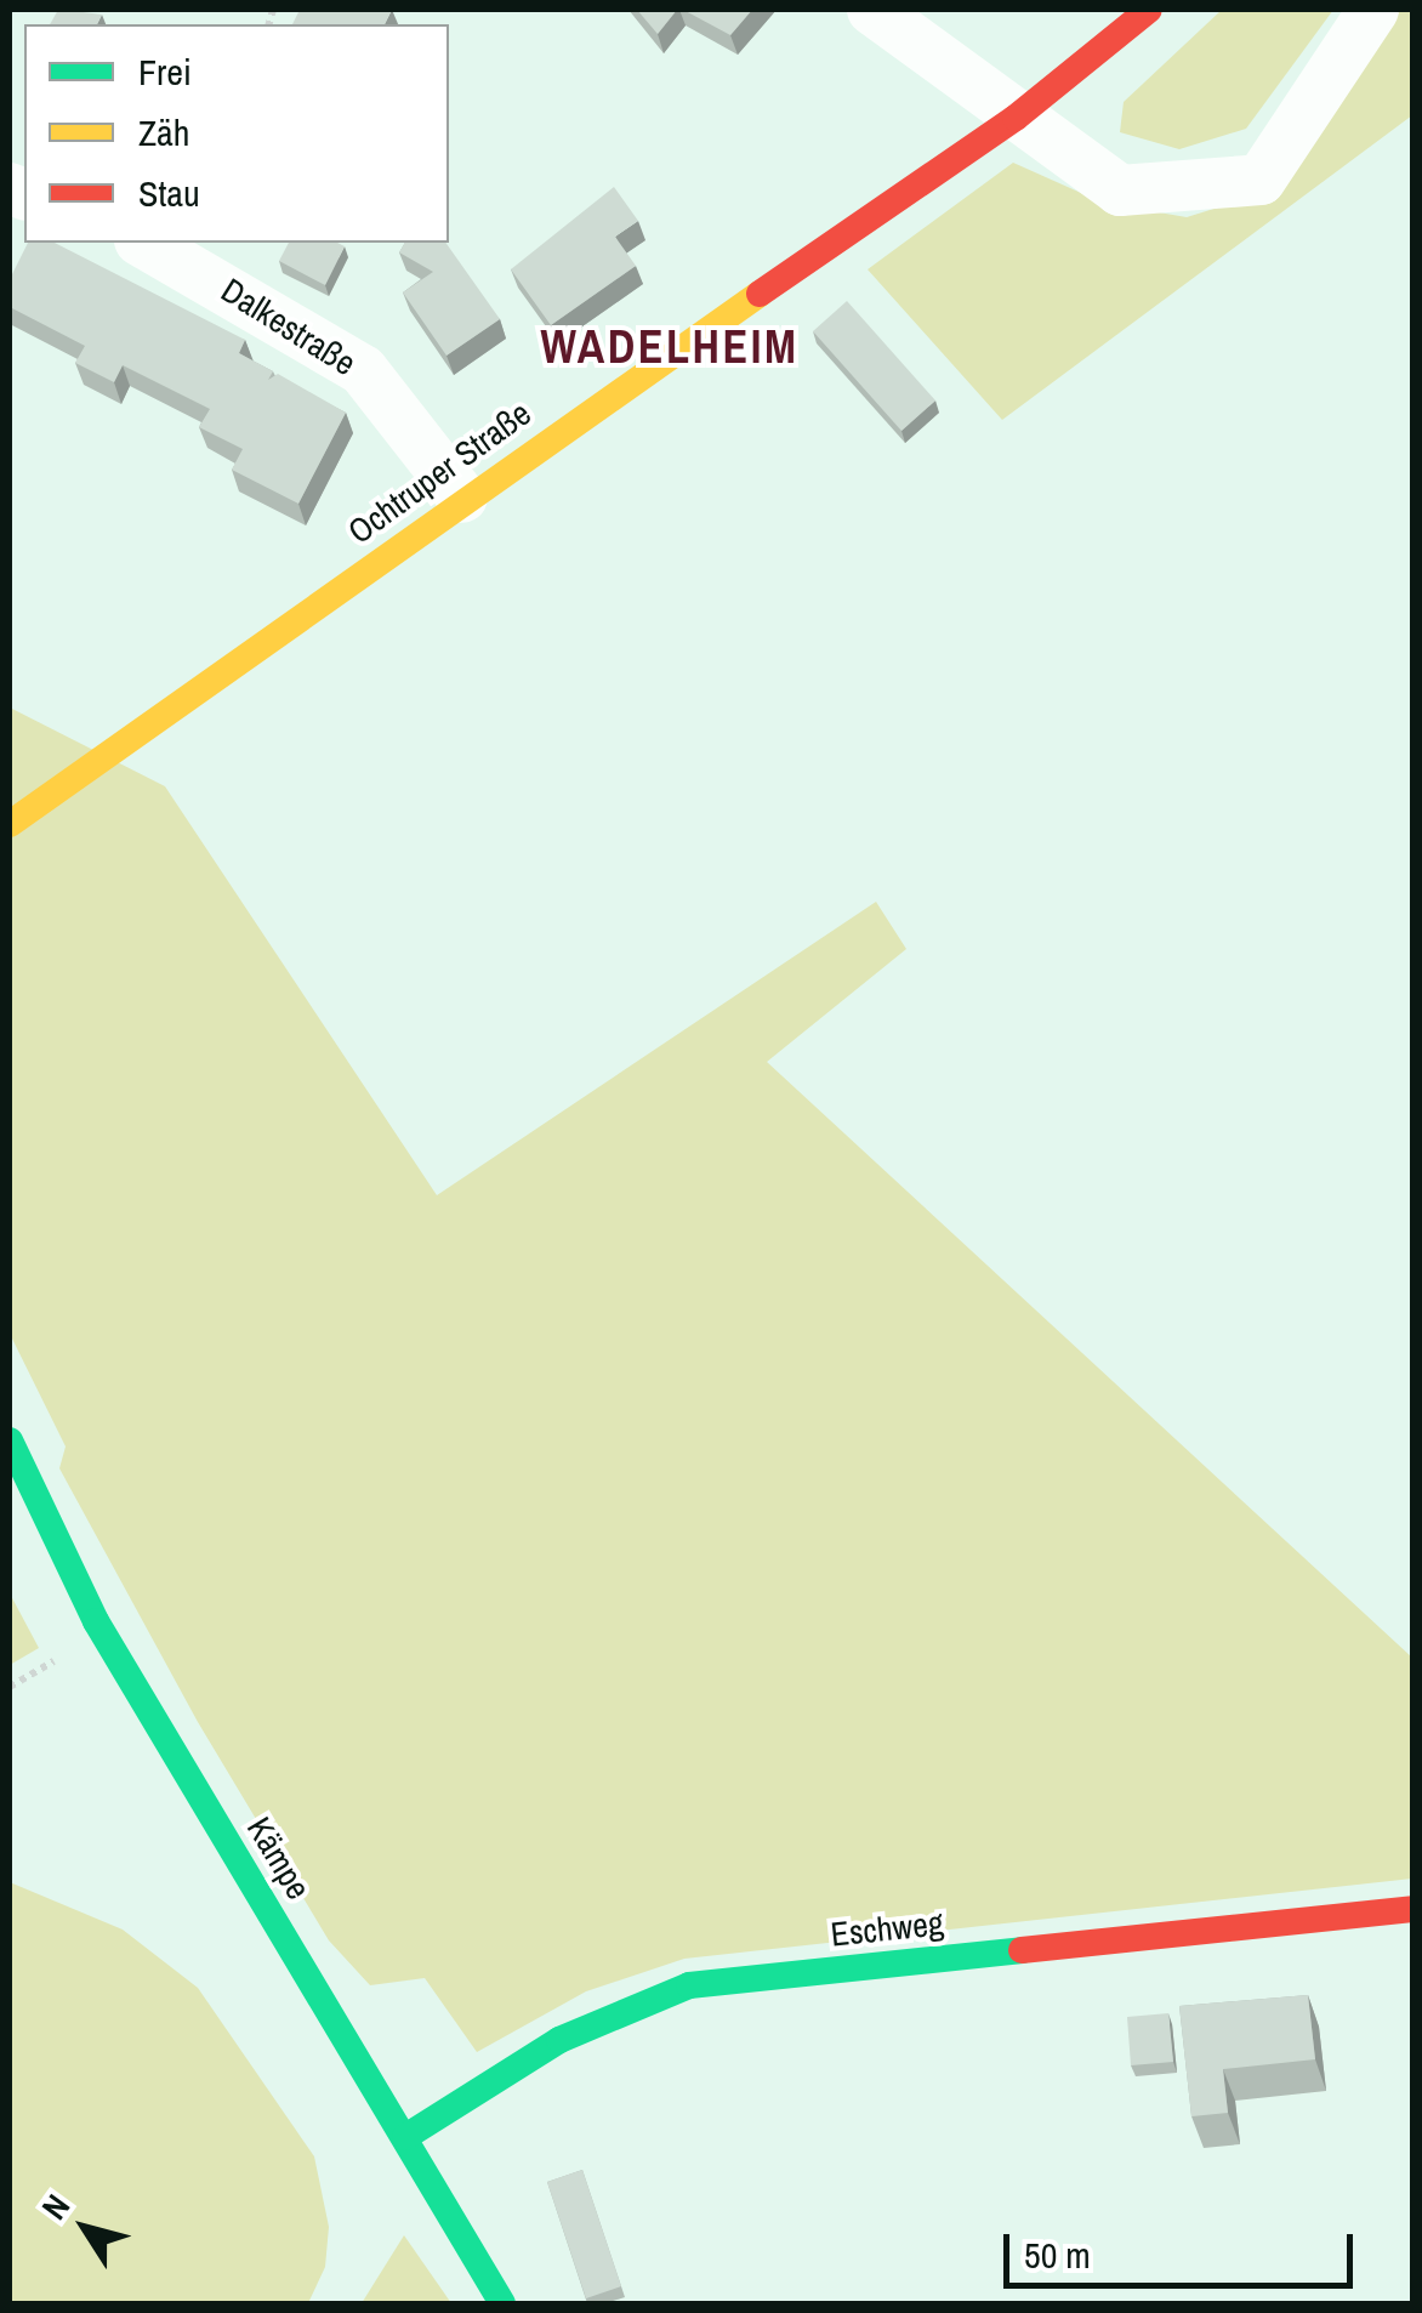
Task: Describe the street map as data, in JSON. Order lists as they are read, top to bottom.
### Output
{
  "streets": {
    "street": [
      "Dalkestraße",
      "Ochtruper Straße",
      "Kämpe",
      "Eschweg"
    ]
  },
  "crossings": [
    ["Dalkestraße", "Ochtruper Straße"],
    ["Kämpe", "Eschweg"]
  ],
  "districts": ["WADELHEIM"],
  "legend": ["Frei", "Zäh", "Stau"],
  "scale_bar": "50 m",
  "north": "top left"
}
